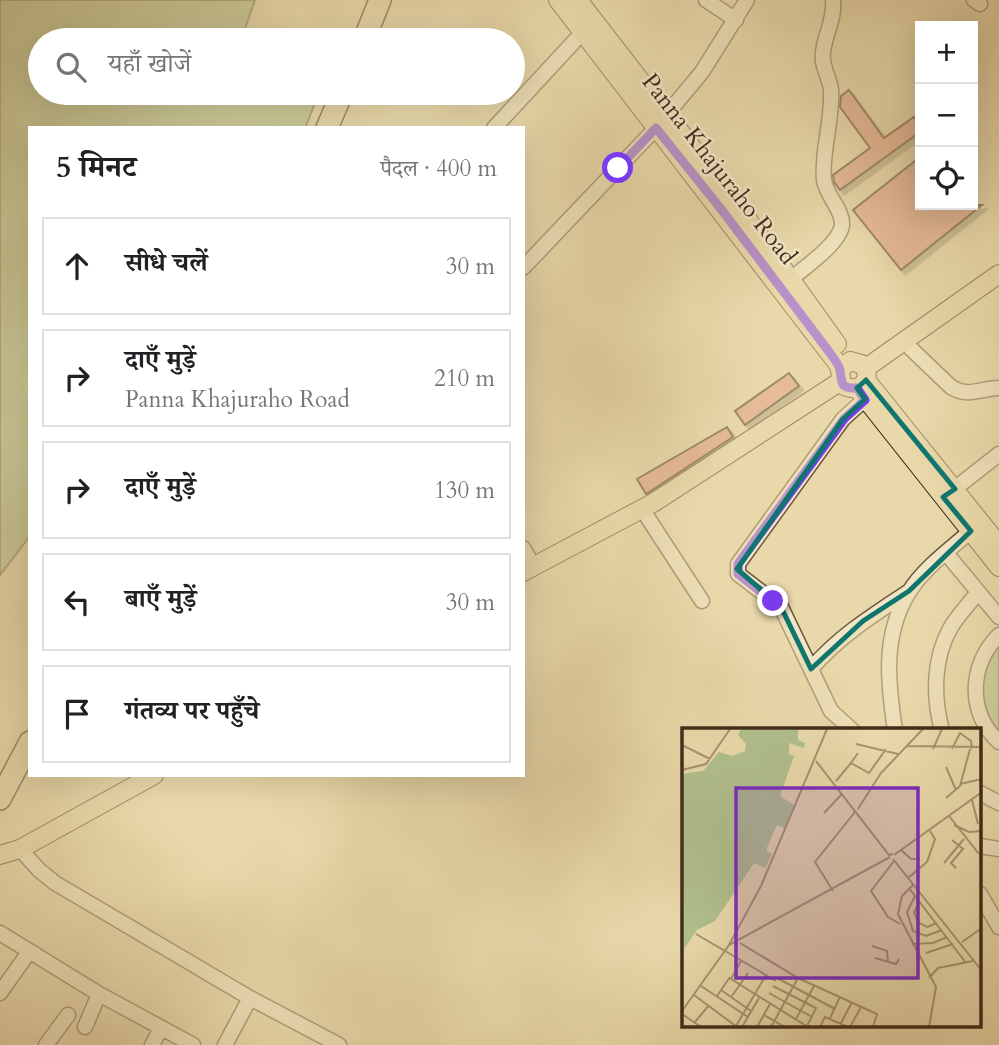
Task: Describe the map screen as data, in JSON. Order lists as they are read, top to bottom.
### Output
{
  "streets": {
    "main road": ["Panna Khajuraho Road"]
  },
  "page": {
    "map_buttons": ["+", "−"],
    "search": "यहाँ खोजें",
    "heading": ["5 मिनट", "पैदल · 400 m"],
    "list": [
      ["सीधे चलें", "30 m"],
      ["दाएँ मुड़ें", "Panna Khajuraho Road", "210 m"],
      ["दाएँ मुड़ें", "130 m"],
      ["बाएँ मुड़ें", "30 m"],
      "गंतव्य पर पहुँचे"
    ]
  }
}
